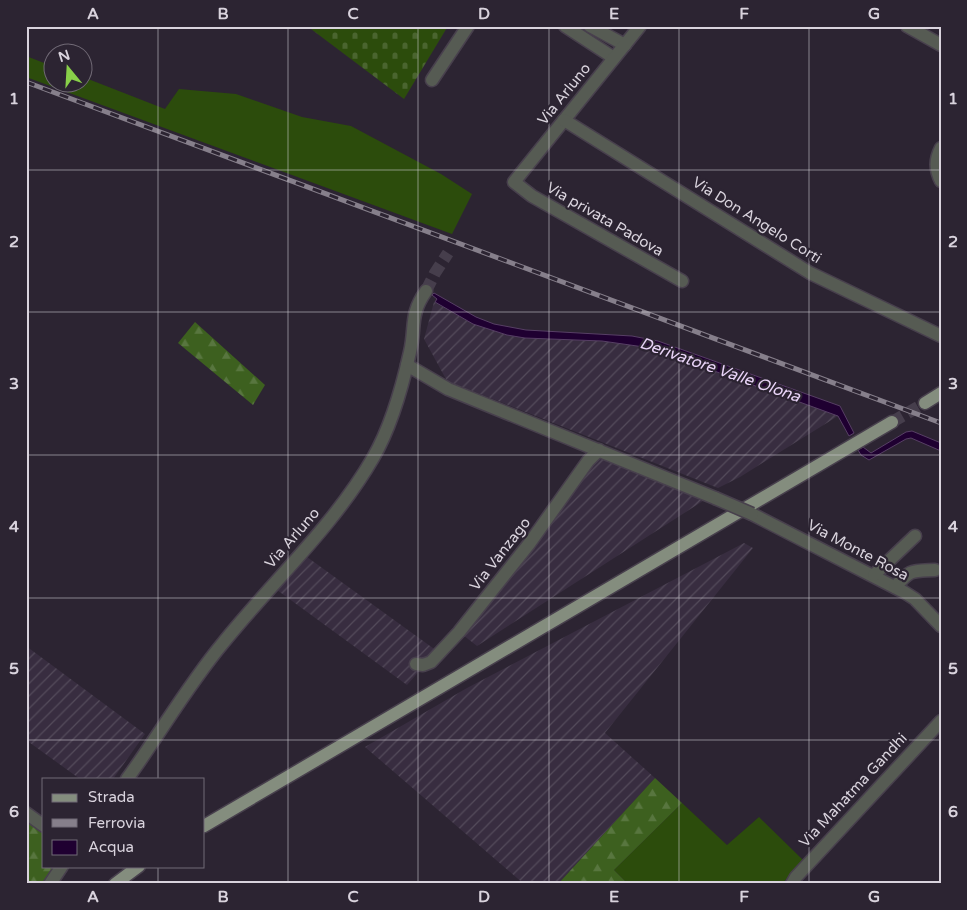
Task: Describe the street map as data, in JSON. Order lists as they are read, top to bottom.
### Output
{
  "streets": {
    "street": [
      "Via Arluno",
      "Via privata Padova",
      "Via Don Angelo Corti",
      "Via Monte Rosa",
      "Via Vanzago",
      "Via Mahatma Gandhi"
    ]
  },
  "crossings": [
    ["Via Arluno", "Via privata Padova"],
    ["Via Arluno", "Via Don Angelo Corti"],
    ["Via Monte Rosa", "Via Vanzago"]
  ],
  "water": ["Derivatore Valle Olona"],
  "legend": ["Strada", "Ferrovia", "Acqua"],
  "north": "top",
  "grid": {
    "columns": [
      "A",
      "B",
      "C",
      "D",
      "E",
      "F",
      "G"
    ],
    "rows": [
      "1",
      "2",
      "3",
      "4",
      "5",
      "6"
    ]
  }
}
